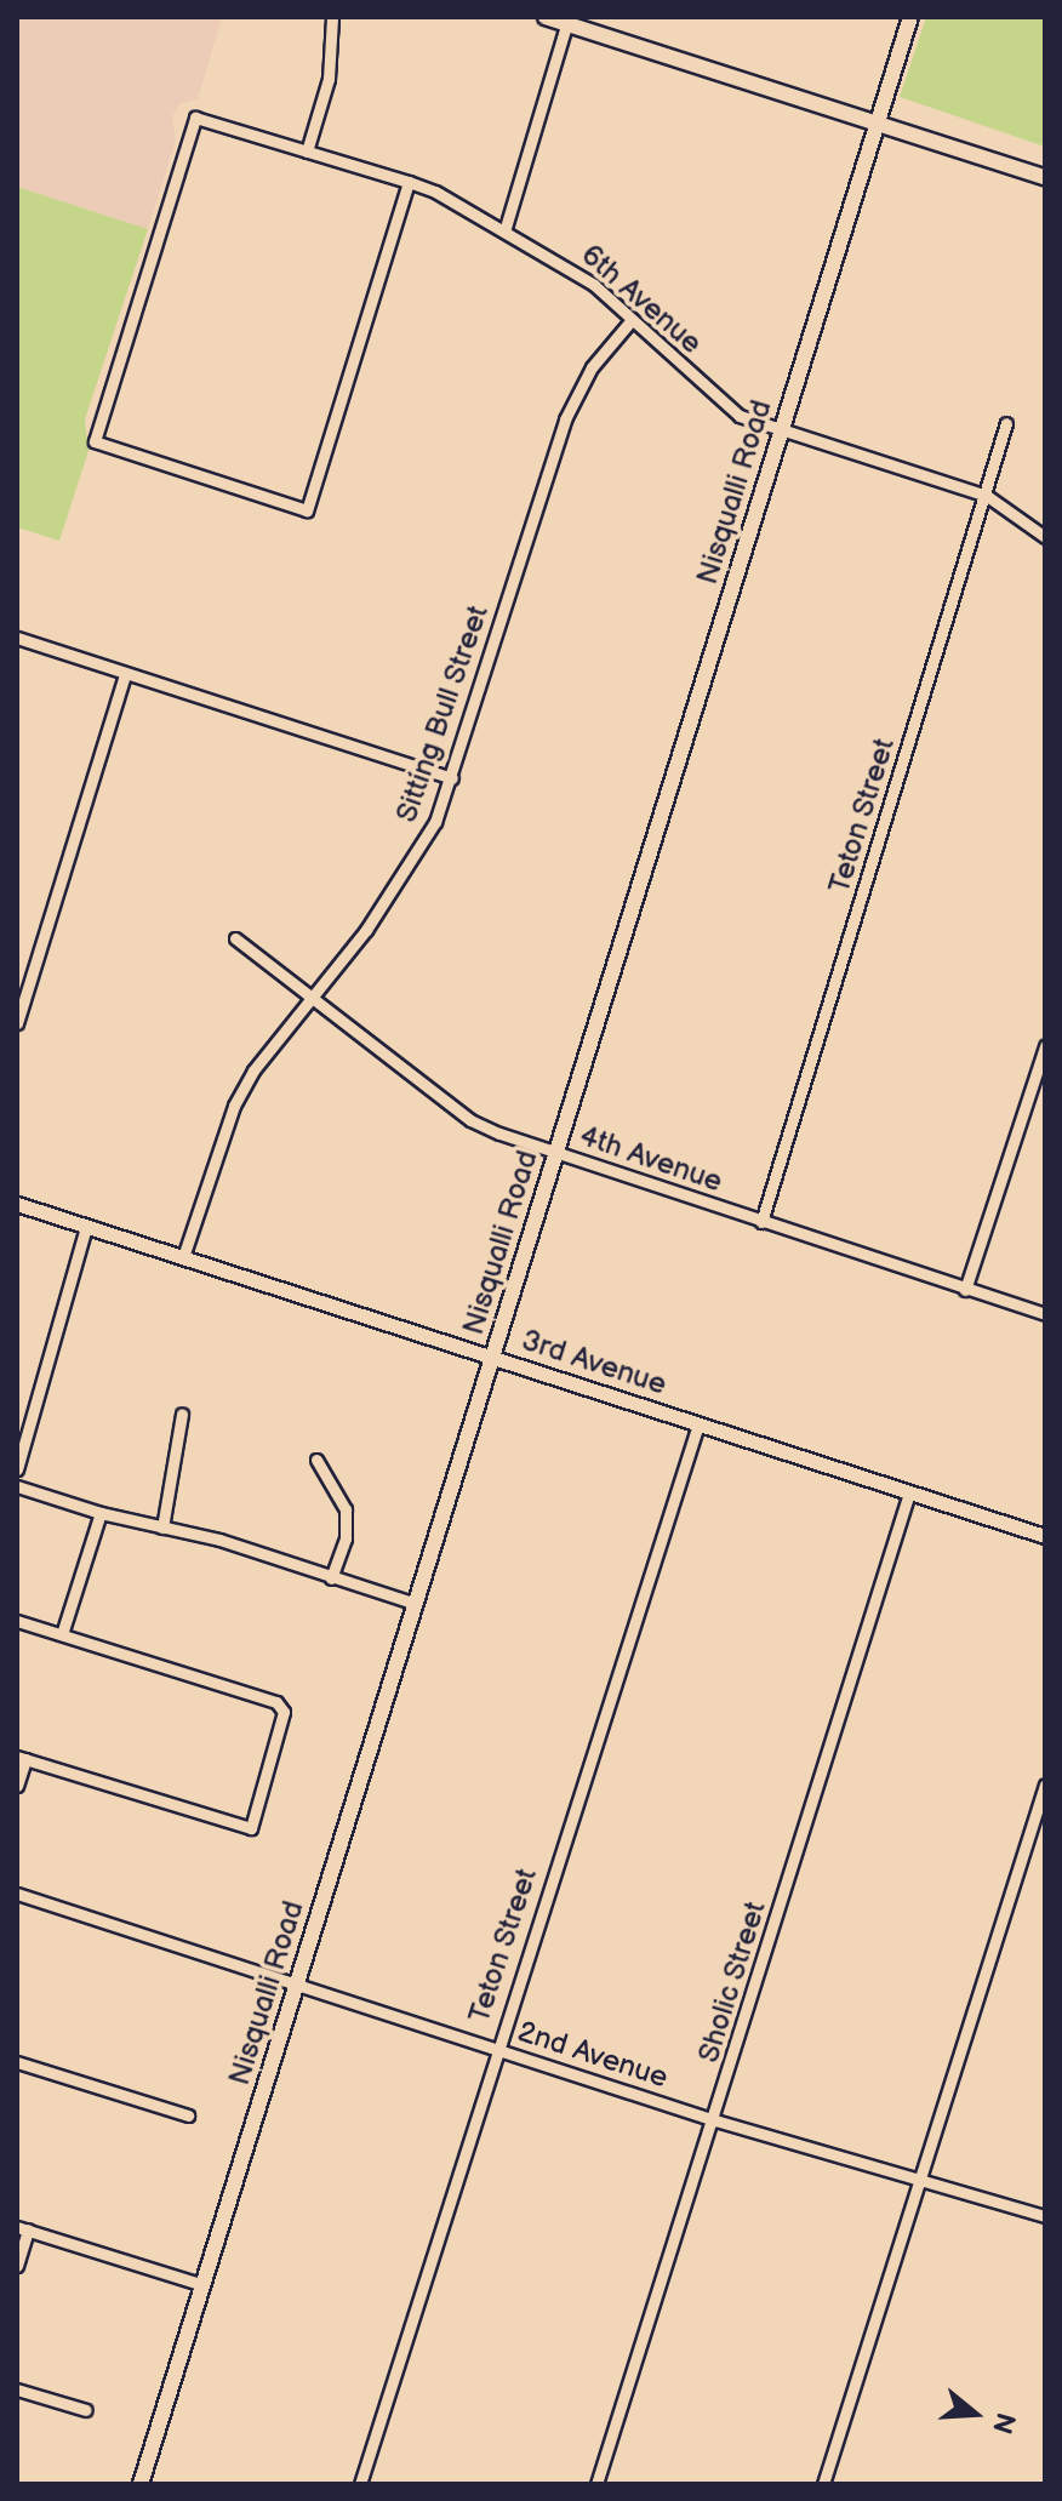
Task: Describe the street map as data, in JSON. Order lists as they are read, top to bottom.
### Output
{
  "streets": {
    "main road": ["Nisqualli Road"],
    "street": [
      "6th Avenue",
      "Sitting Bull Street",
      "Teton Street",
      "4th Avenue",
      "3rd Avenue",
      "Sholic Street",
      "2nd Avenue"
    ]
  },
  "crossings": [
    ["6th Avenue", "Nisqualli Road"],
    ["6th Avenue", "Sitting Bull Street"],
    ["6th Avenue", "Teton Street"],
    ["Nisqualli Road", "4th Avenue"],
    ["Nisqualli Road", "3rd Avenue"],
    ["Nisqualli Road", "2nd Avenue"],
    ["Sitting Bull Street", "4th Avenue"],
    ["Sitting Bull Street", "3rd Avenue"],
    ["Teton Street", "4th Avenue"],
    ["Teton Street", "3rd Avenue"],
    ["Teton Street", "2nd Avenue"],
    ["3rd Avenue", "Sholic Street"],
    ["Sholic Street", "2nd Avenue"]
  ],
  "north": "right"
}
